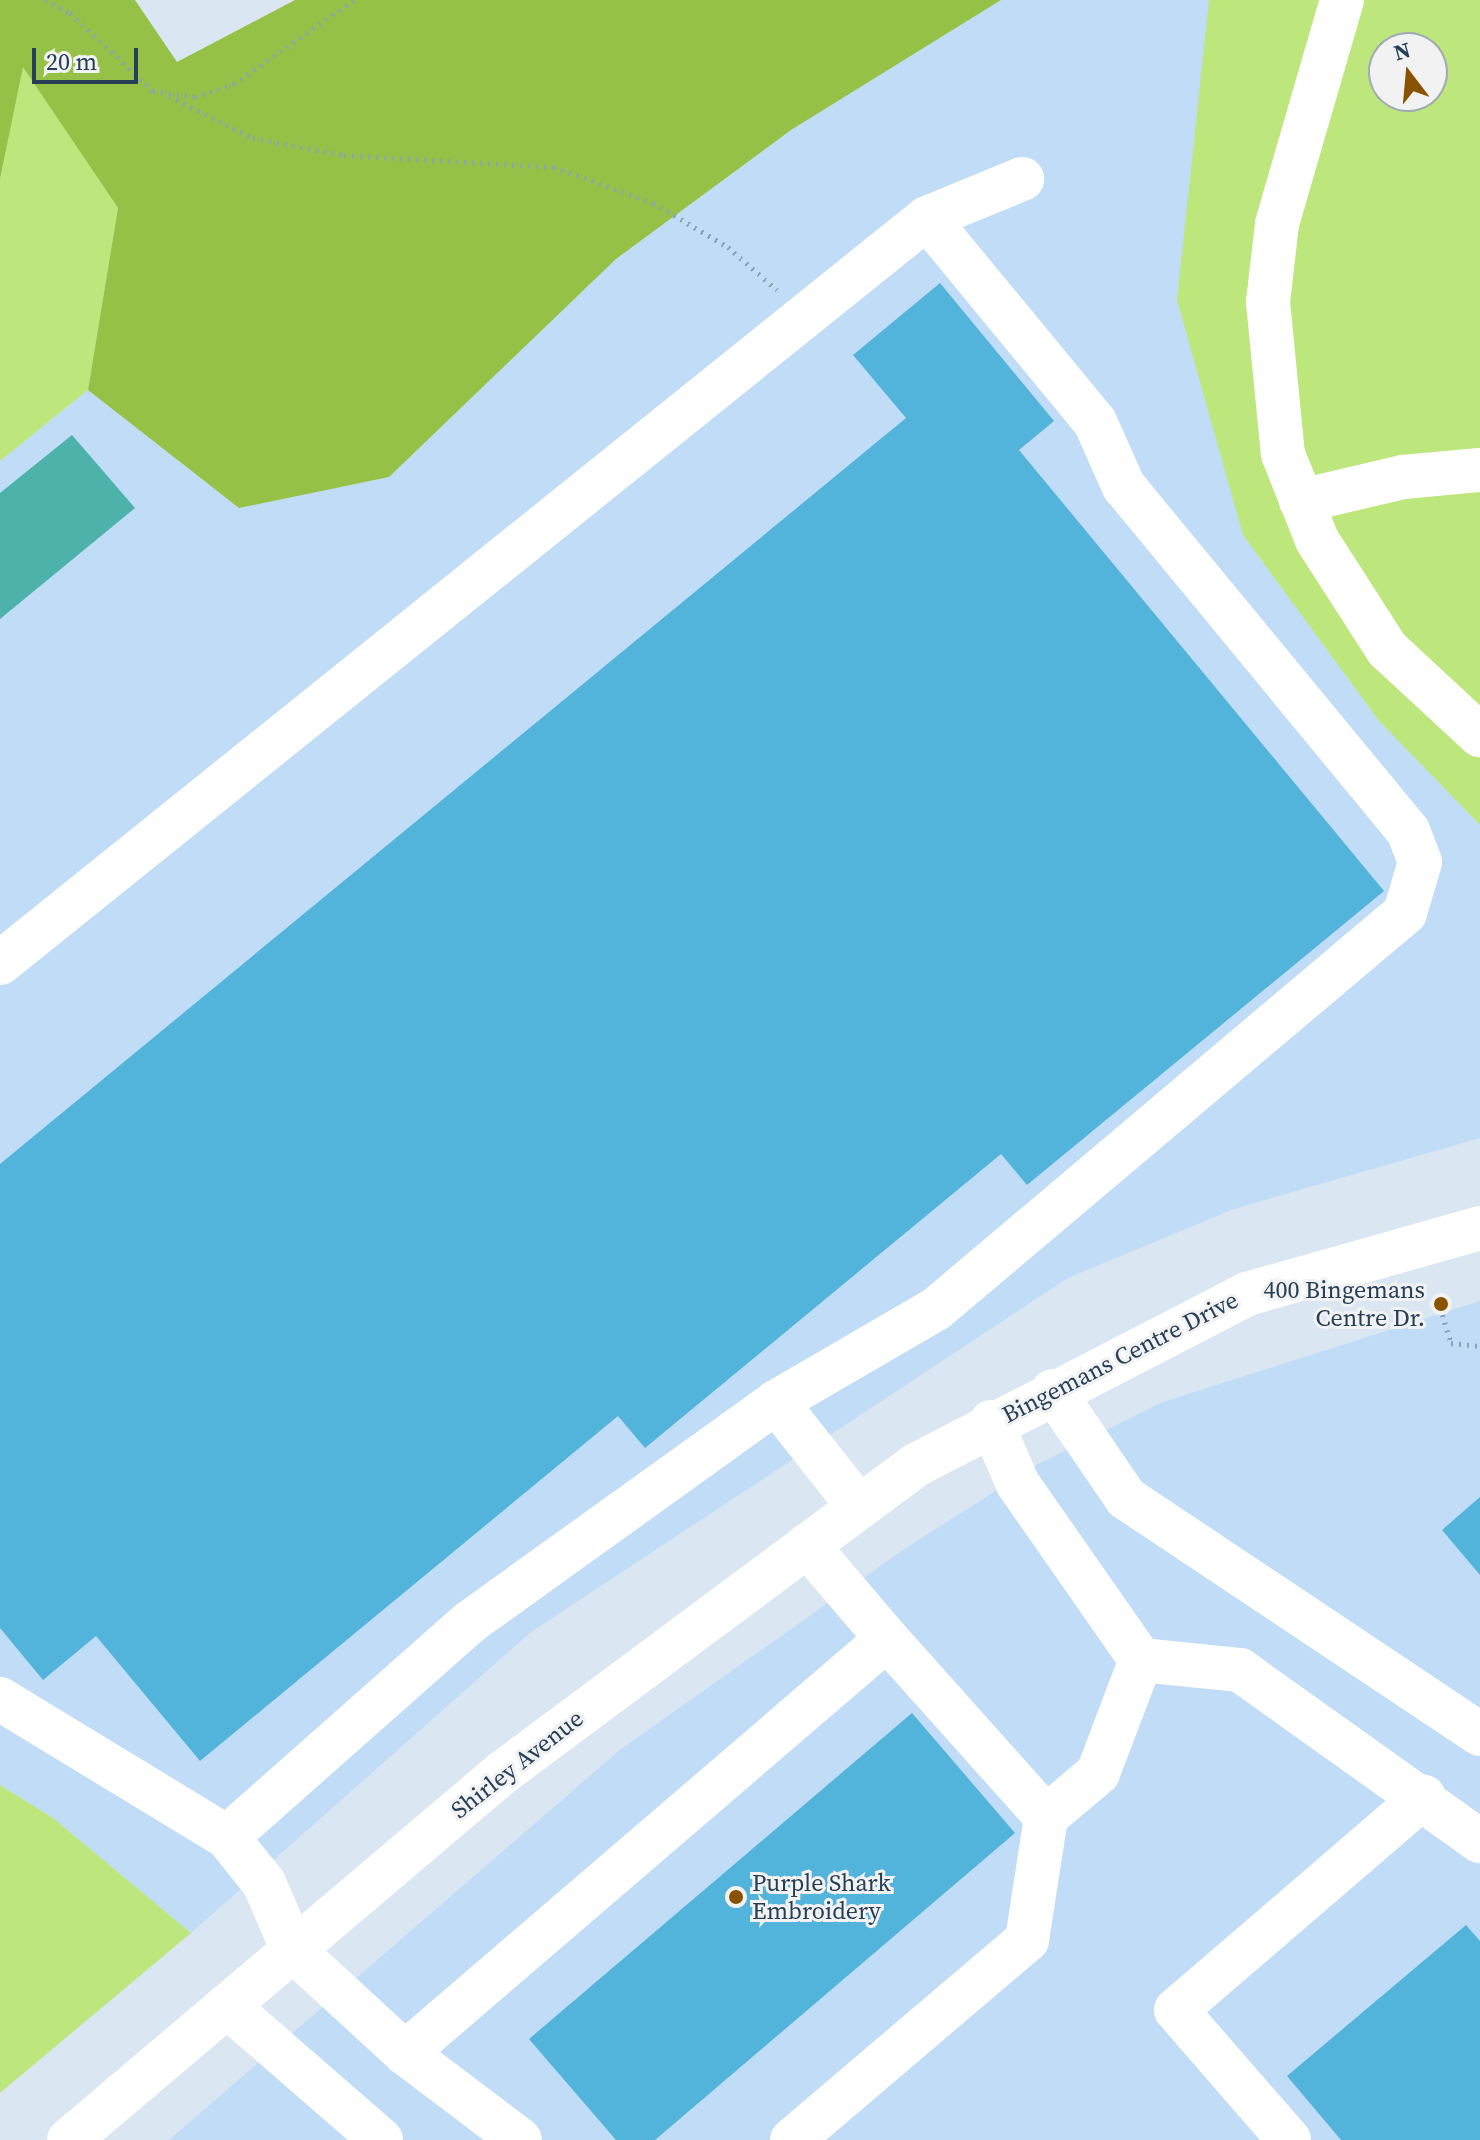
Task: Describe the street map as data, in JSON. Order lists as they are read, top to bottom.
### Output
{
  "streets": {
    "main road": ["Bingemans Centre Drive", "Shirley Avenue"]
  },
  "crossings": [
    ["Bingemans Centre Drive", "Shirley Avenue"]
  ],
  "places": ["400 Bingemans Centre Dr.", "Purple Shark Embroidery"],
  "scale_bar": "20 m",
  "north": "top"
}
